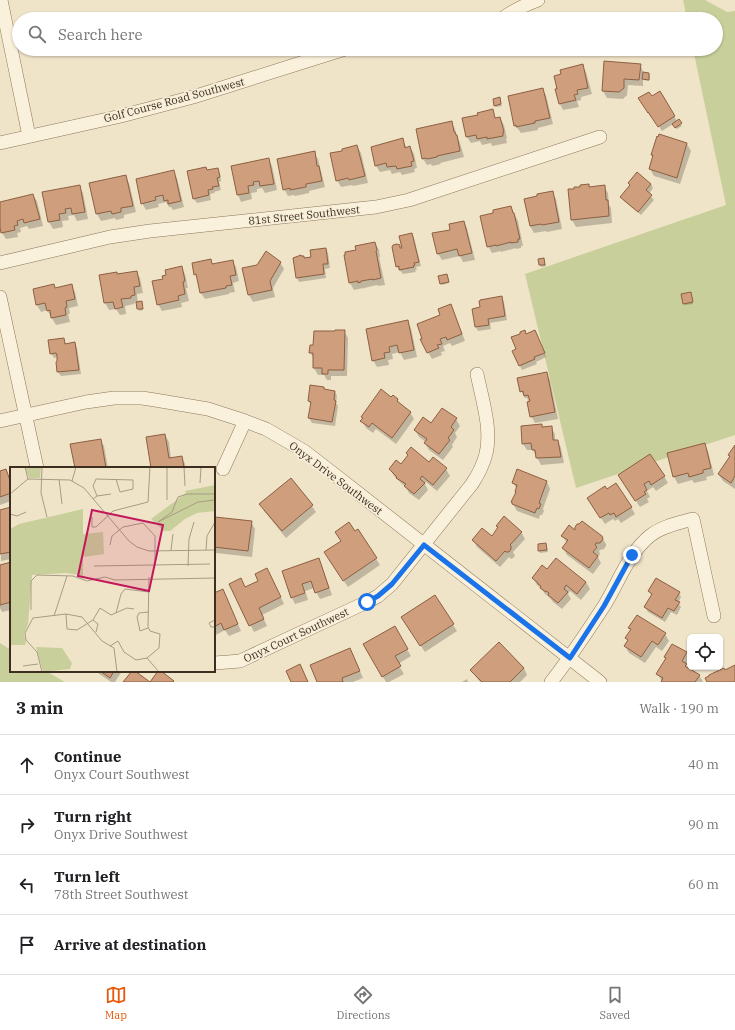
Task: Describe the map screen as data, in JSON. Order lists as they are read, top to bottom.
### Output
{
  "streets": {
    "street": [
      "Golf Course Road Southwest",
      "81st Street Southwest",
      "Onyx Drive Southwest",
      "Onyx Court Southwest"
    ]
  },
  "crossings": [
    ["Onyx Drive Southwest", "Onyx Court Southwest"]
  ],
  "page": {
    "search": "Search here",
    "heading": ["3 min", "Walk · 190 m"],
    "list": [
      ["Continue", "Onyx Court Southwest", "40 m"],
      ["Turn right", "Onyx Drive Southwest", "90 m"],
      ["Turn left", "78th Street Southwest", "60 m"],
      "Arrive at destination"
    ],
    "nav": ["Map", "Directions", "Saved"]
  }
}
